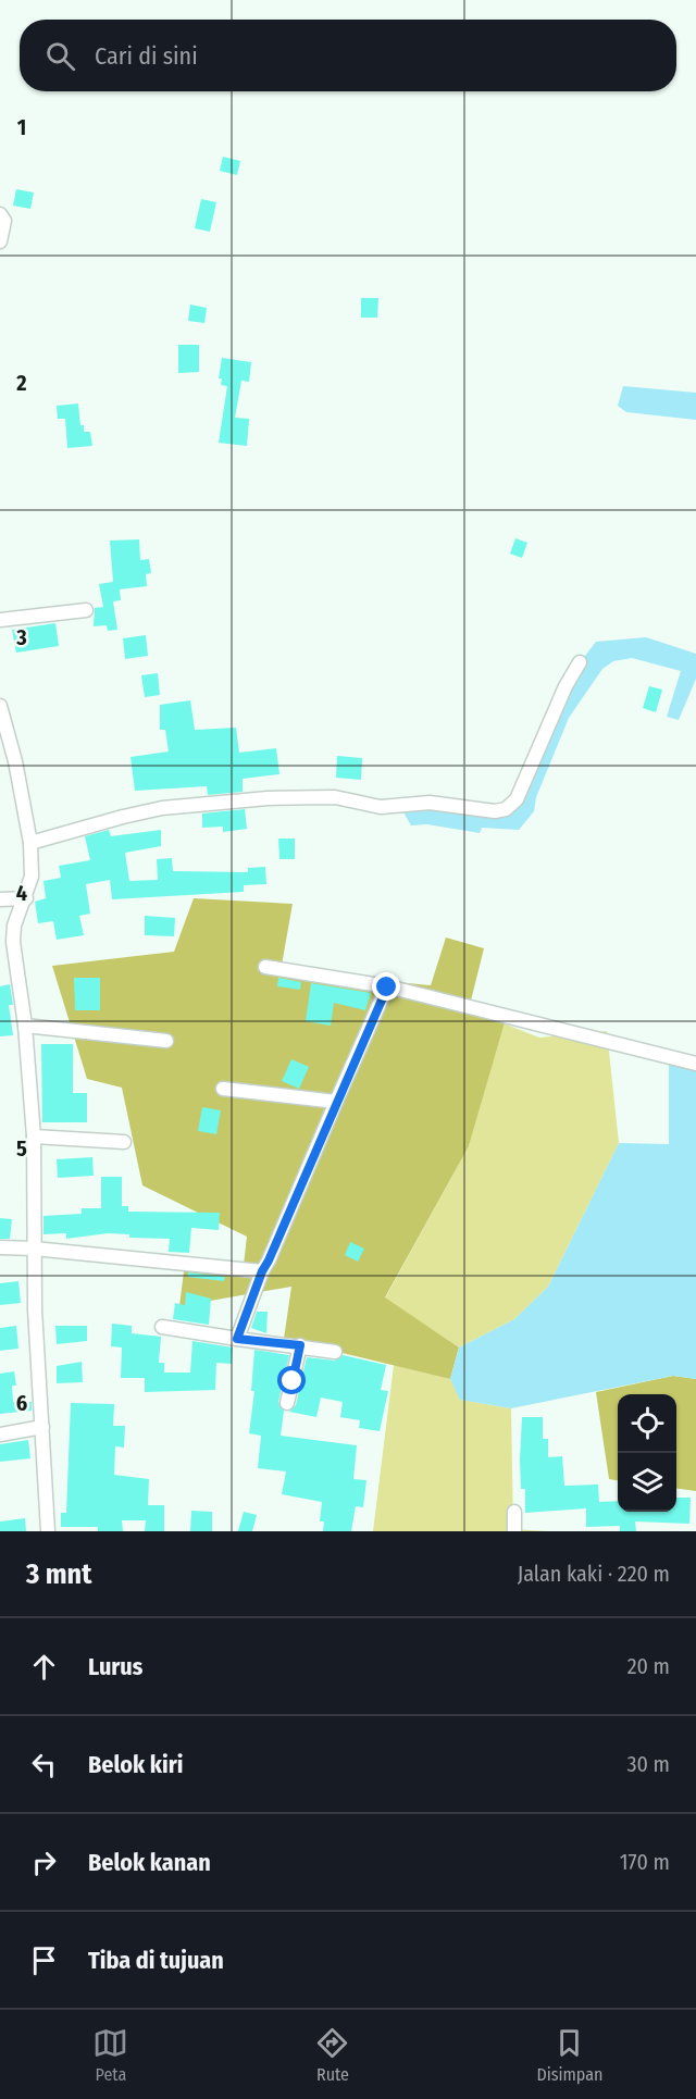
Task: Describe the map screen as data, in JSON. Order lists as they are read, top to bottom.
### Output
{
  "page": {
    "search": "Cari di sini",
    "heading": ["3 mnt", "Jalan kaki · 220 m"],
    "list": [
      ["Lurus", "20 m"],
      ["Belok kiri", "30 m"],
      ["Belok kanan", "170 m"],
      "Tiba di tujuan"
    ],
    "nav": ["Peta", "Rute", "Disimpan"]
  },
  "grid": {
    "rows": [
      "1",
      "2",
      "3",
      "4",
      "5",
      "6"
    ]
  }
}
